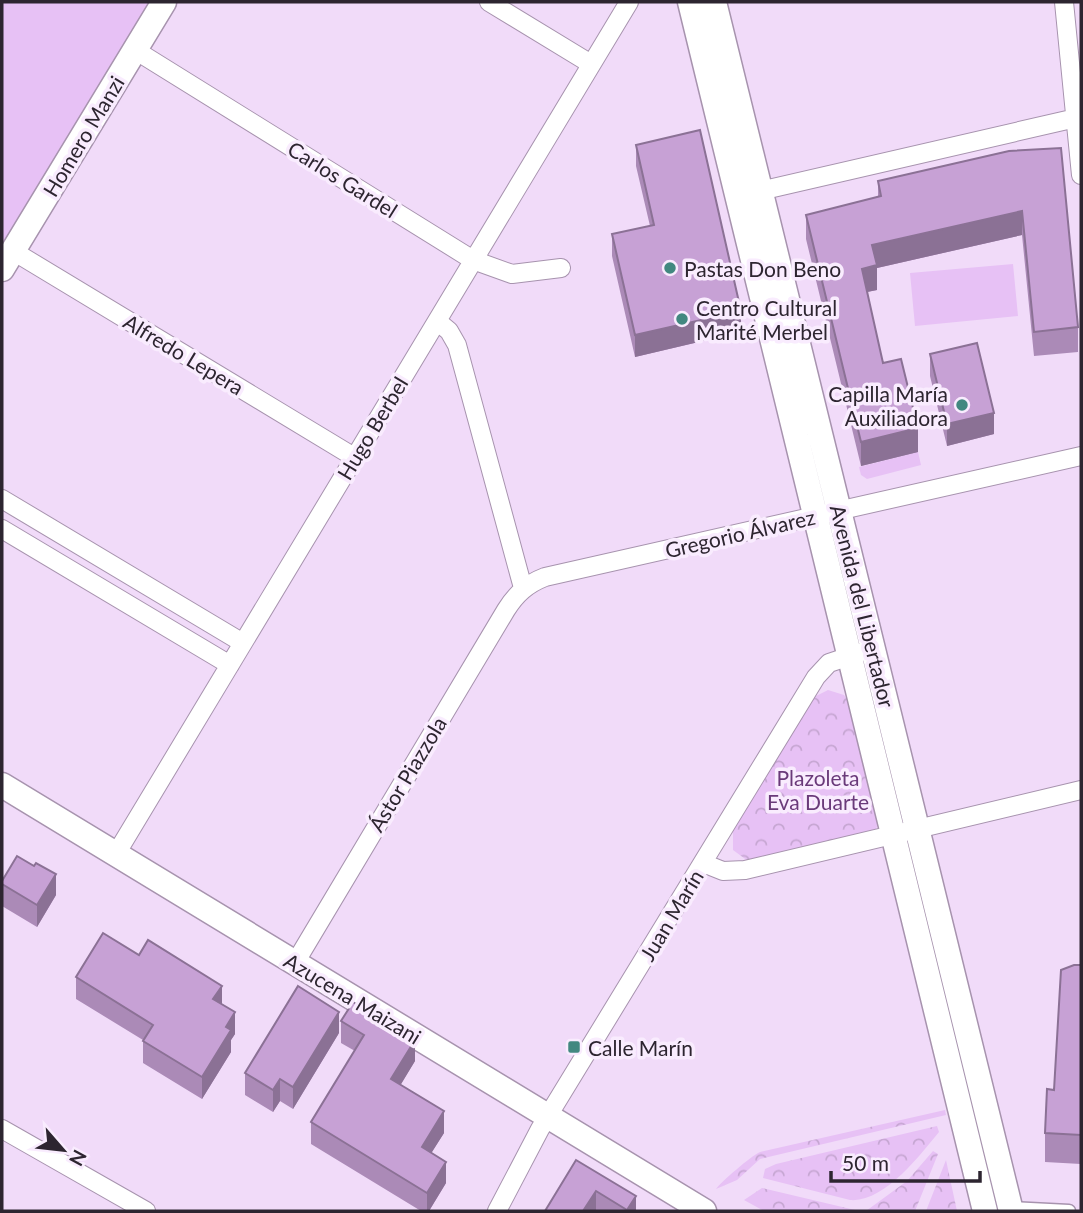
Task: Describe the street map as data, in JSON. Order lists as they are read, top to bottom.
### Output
{
  "streets": {
    "main road": ["Homero Manzi", "Avenida del Libertador", "Azucena Maizani"],
    "street": [
      "Carlos Gardel",
      "Alfredo Lepera",
      "Hugo Berbel",
      "Gregorio Álvarez",
      "Ástor Piazzola",
      "Juan Marín"
    ]
  },
  "crossings": [
    ["Homero Manzi", "Carlos Gardel"],
    ["Homero Manzi", "Alfredo Lepera"],
    ["Carlos Gardel", "Hugo Berbel"],
    ["Alfredo Lepera", "Hugo Berbel"],
    ["Hugo Berbel", "Azucena Maizani"],
    ["Gregorio Álvarez", "Avenida del Libertador"],
    ["Gregorio Álvarez", "Ástor Piazzola"],
    ["Avenida del Libertador", "Juan Marín"],
    ["Ástor Piazzola", "Azucena Maizani"],
    ["Juan Marín", "Azucena Maizani"]
  ],
  "parks": ["Plazoleta Eva Duarte"],
  "places": {
    "other": ["Pastas Don Beno", "Centro Cultural Marité Merbel", "Capilla María Auxiliadora"],
    "transit": ["Calle Marín"]
  },
  "scale_bar": "50 m",
  "north": "bottom right"
}
